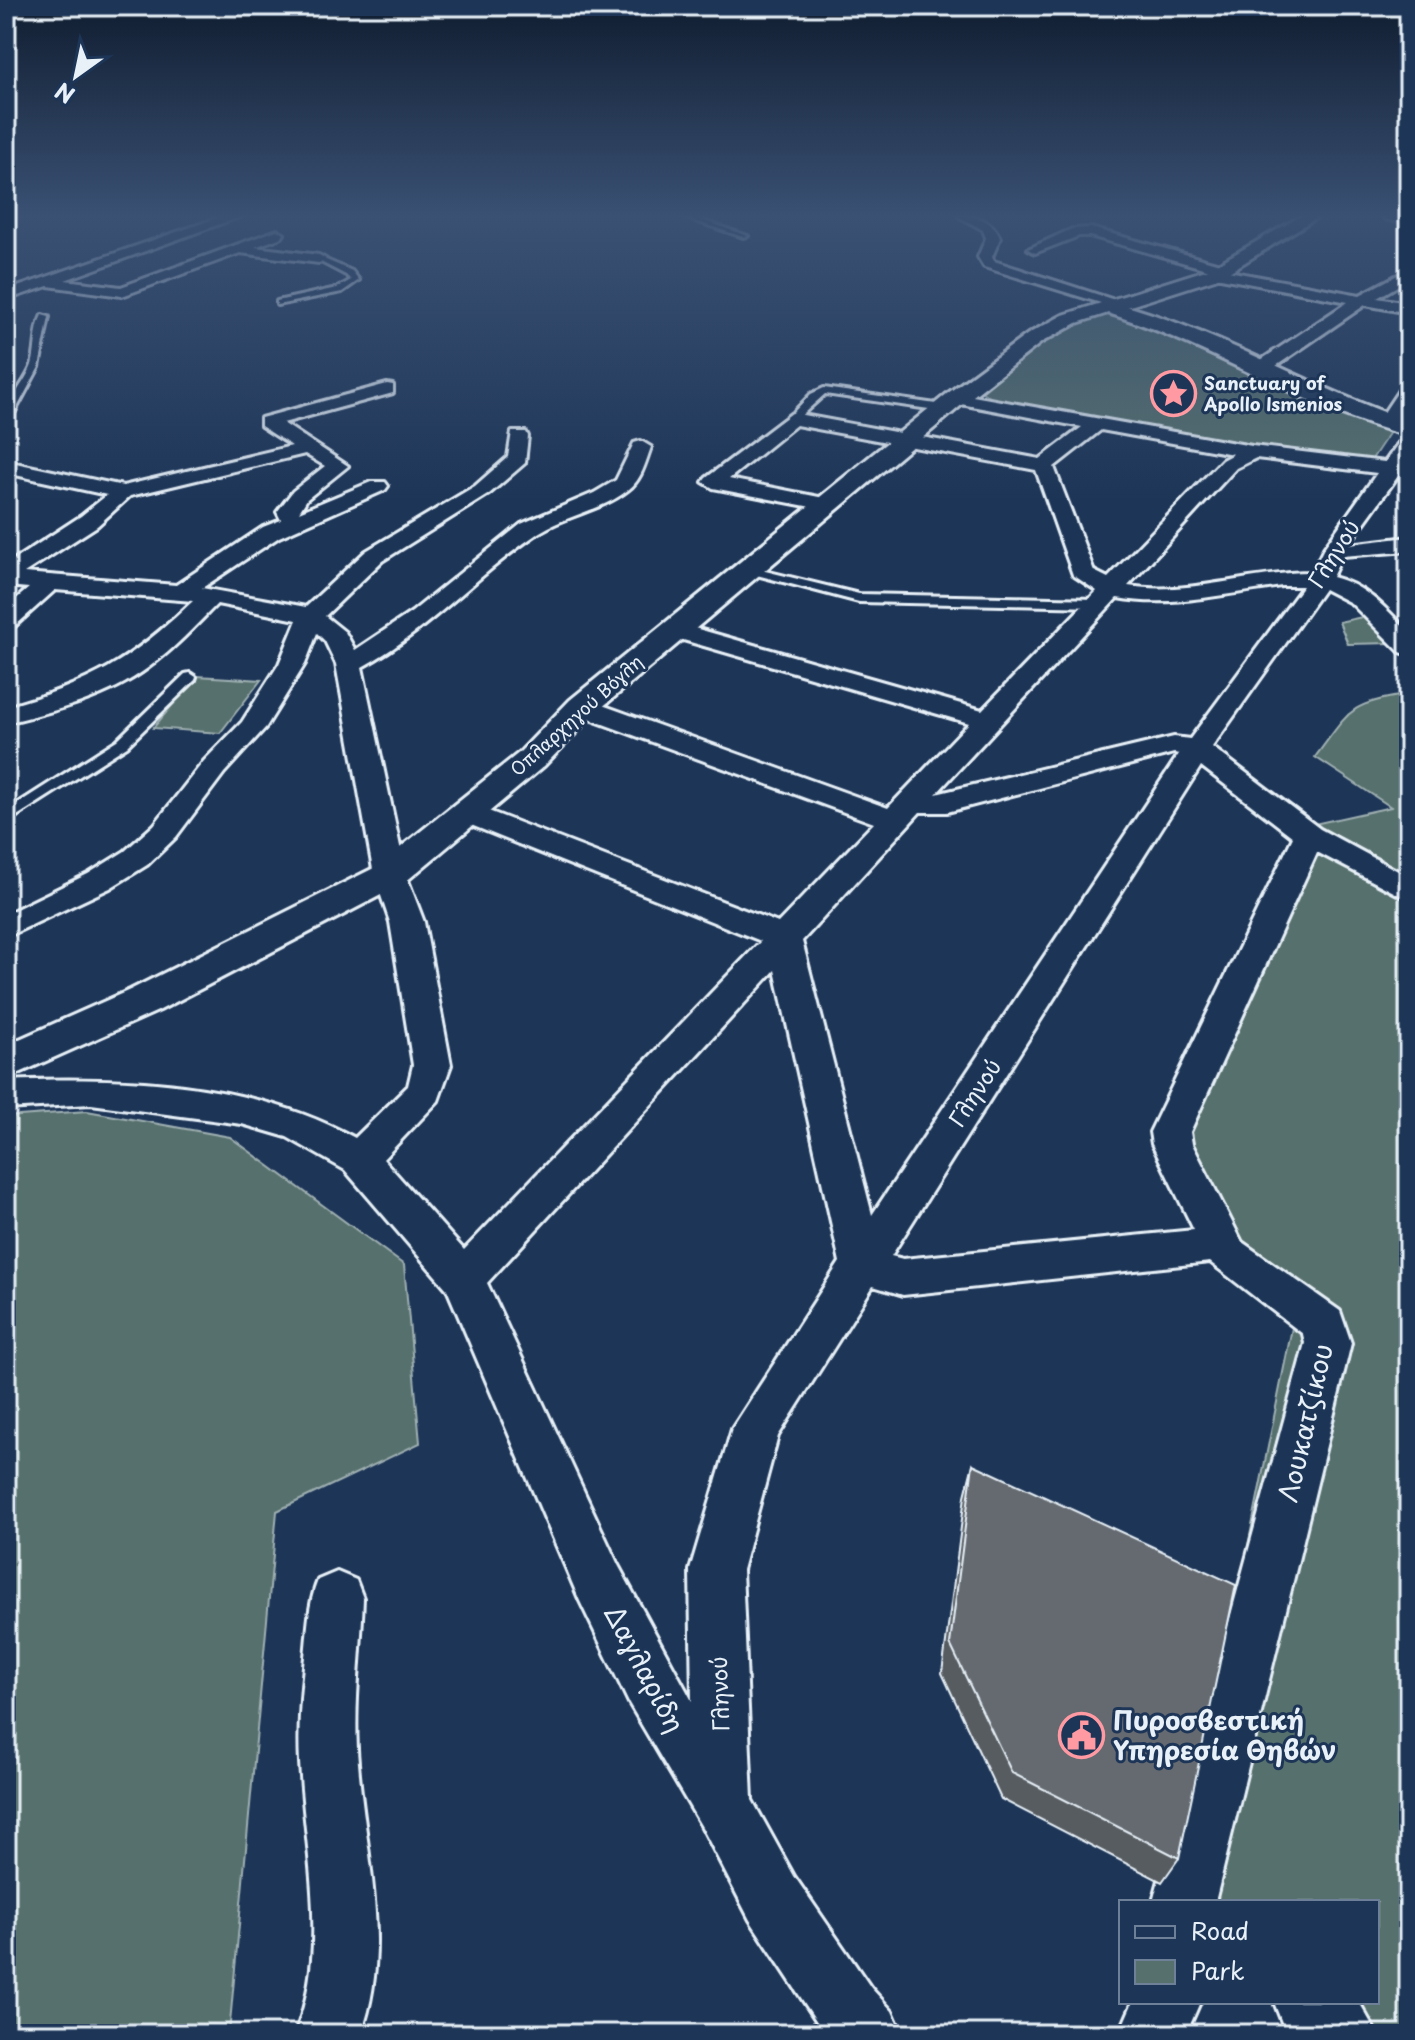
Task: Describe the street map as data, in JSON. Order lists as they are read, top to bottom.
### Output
{
  "streets": {
    "main road": ["Οπλαρχηγού Βόγλη"],
    "street": ["Γληνού", "Λουκατζίκου", "Δαγλαρίδη"]
  },
  "crossings": [
    ["Γληνού", "Δαγλαρίδη"]
  ],
  "places": {
    "place": ["Sanctuary of Apollo Ismenios"],
    "public building": ["Πυροσβεστική Υπηρεσία Θηβών"]
  },
  "legend": ["Road", "Park"],
  "north": "bottom left"
}
